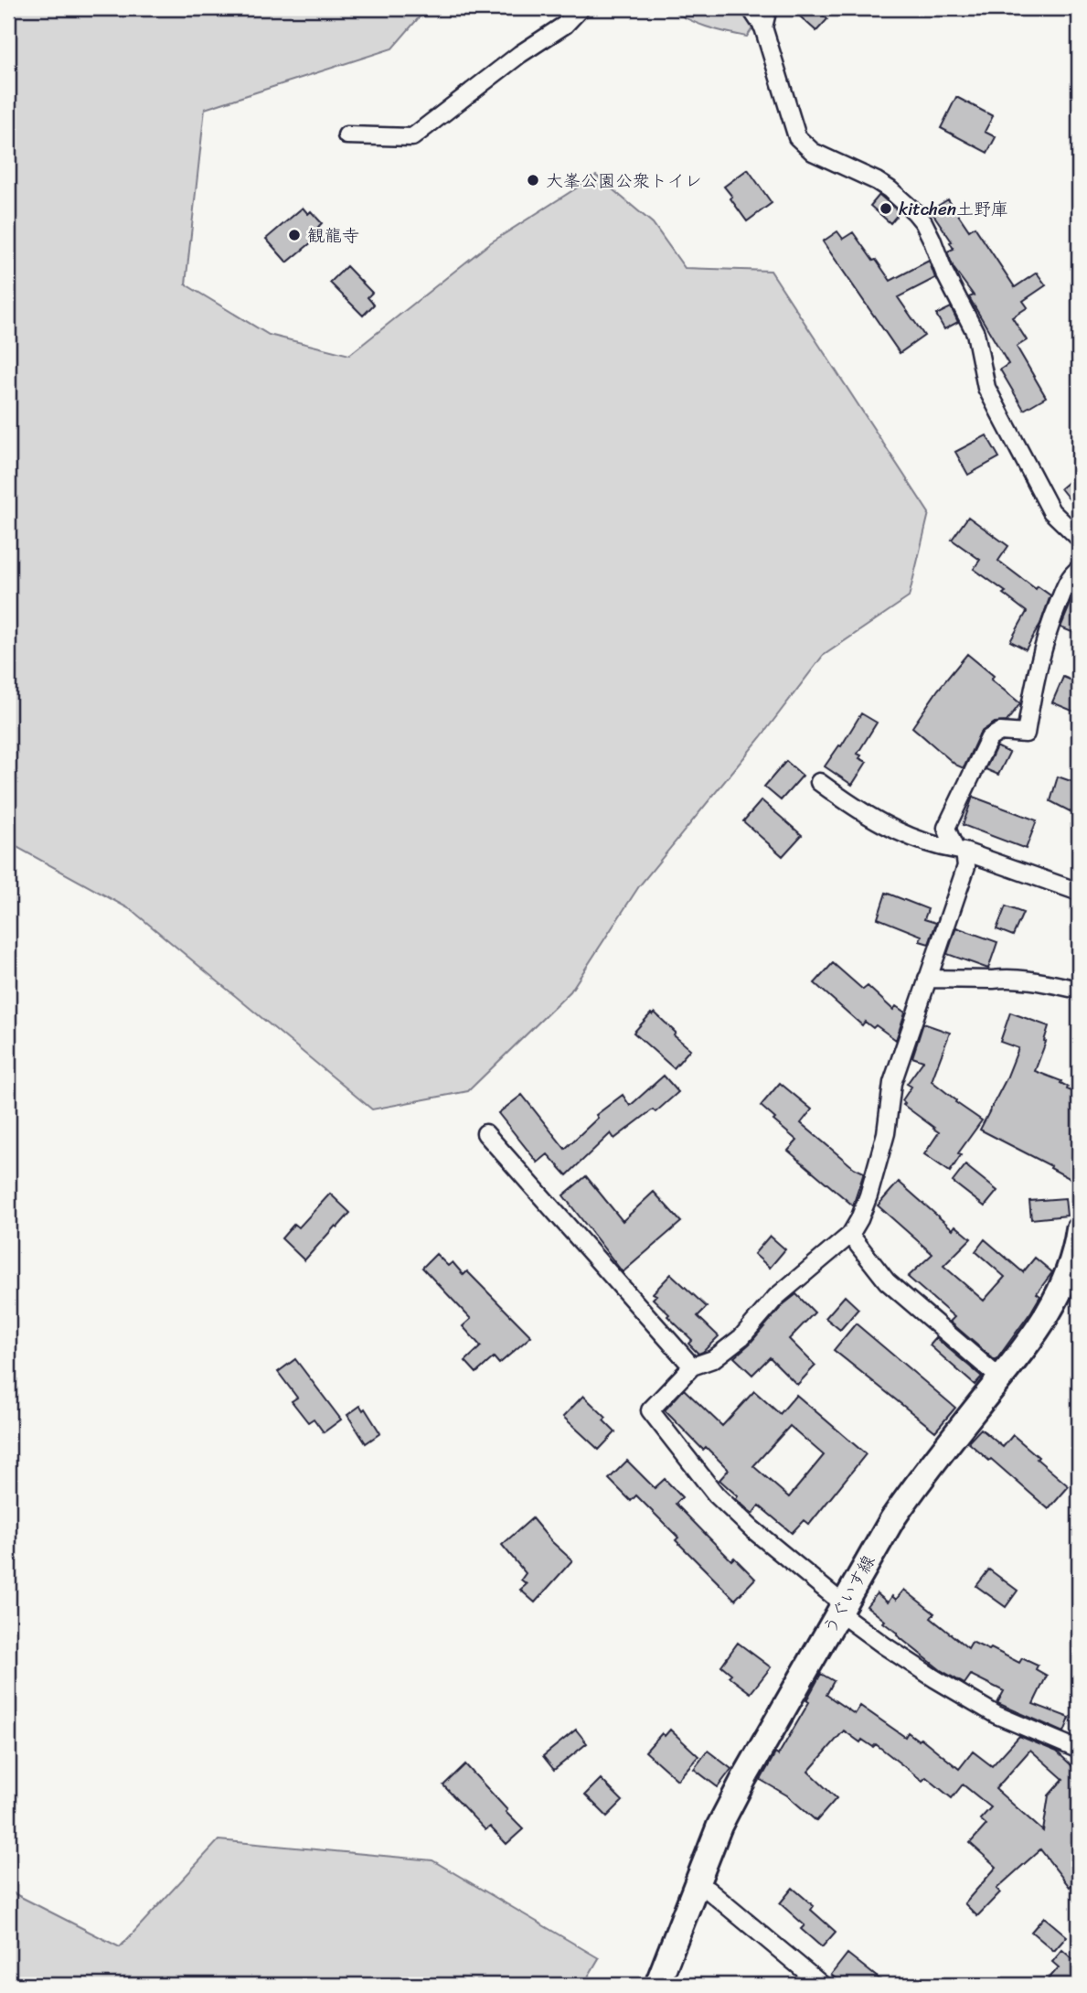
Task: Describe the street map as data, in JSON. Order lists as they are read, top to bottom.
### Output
{
  "streets": {
    "street": ["うぐいす線"]
  },
  "places": ["大峯公園公衆トイレ", "kitchen土野庫", "観龍寺"]
}
